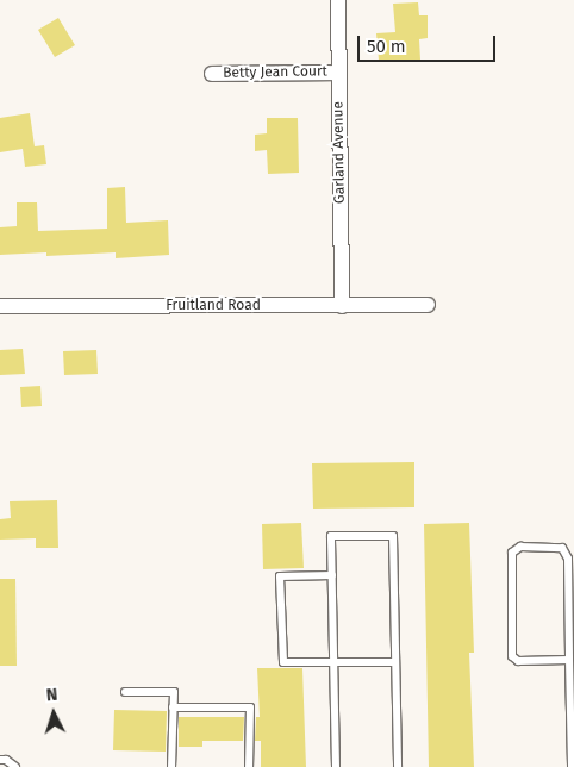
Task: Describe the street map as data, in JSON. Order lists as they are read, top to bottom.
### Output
{
  "streets": {
    "street": ["Betty Jean Court", "Garland Avenue", "Fruitland Road"]
  },
  "crossings": [
    ["Betty Jean Court", "Garland Avenue"],
    ["Garland Avenue", "Fruitland Road"]
  ],
  "scale_bar": "50 m",
  "north": "top"
}
